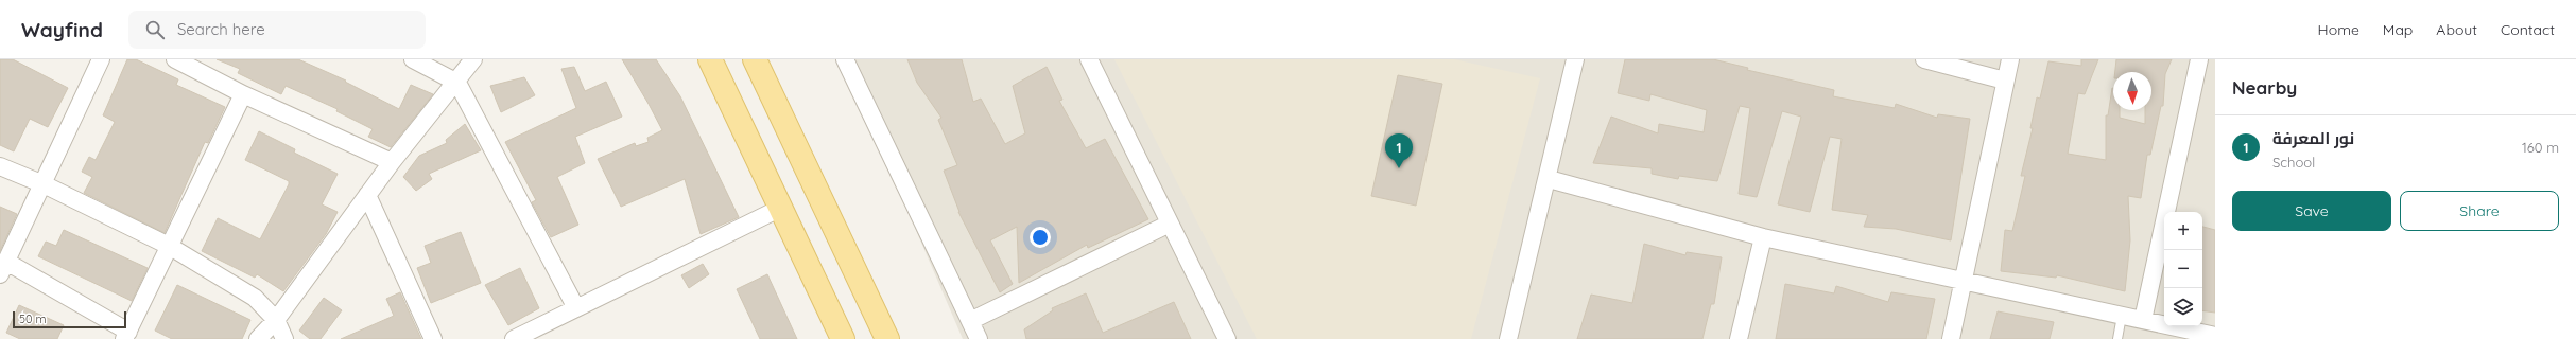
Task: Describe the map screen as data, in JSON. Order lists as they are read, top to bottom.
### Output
{
  "scale_bar": "50 m",
  "north": "bottom",
  "page": {
    "header": "Wayfind",
    "search": "Search here",
    "nav": [
      "Home",
      "Map",
      "About",
      "Contact"
    ],
    "heading": "Nearby",
    "list": [
      {
        "mark": "1",
        "name": "نور المعرفة",
        "note": "School",
        "value": "160 m"
      }
    ],
    "pins": "1",
    "buttons": ["Save", "Share"],
    "map_buttons": ["+", "−"],
    "scale": "50 m"
  }
}
